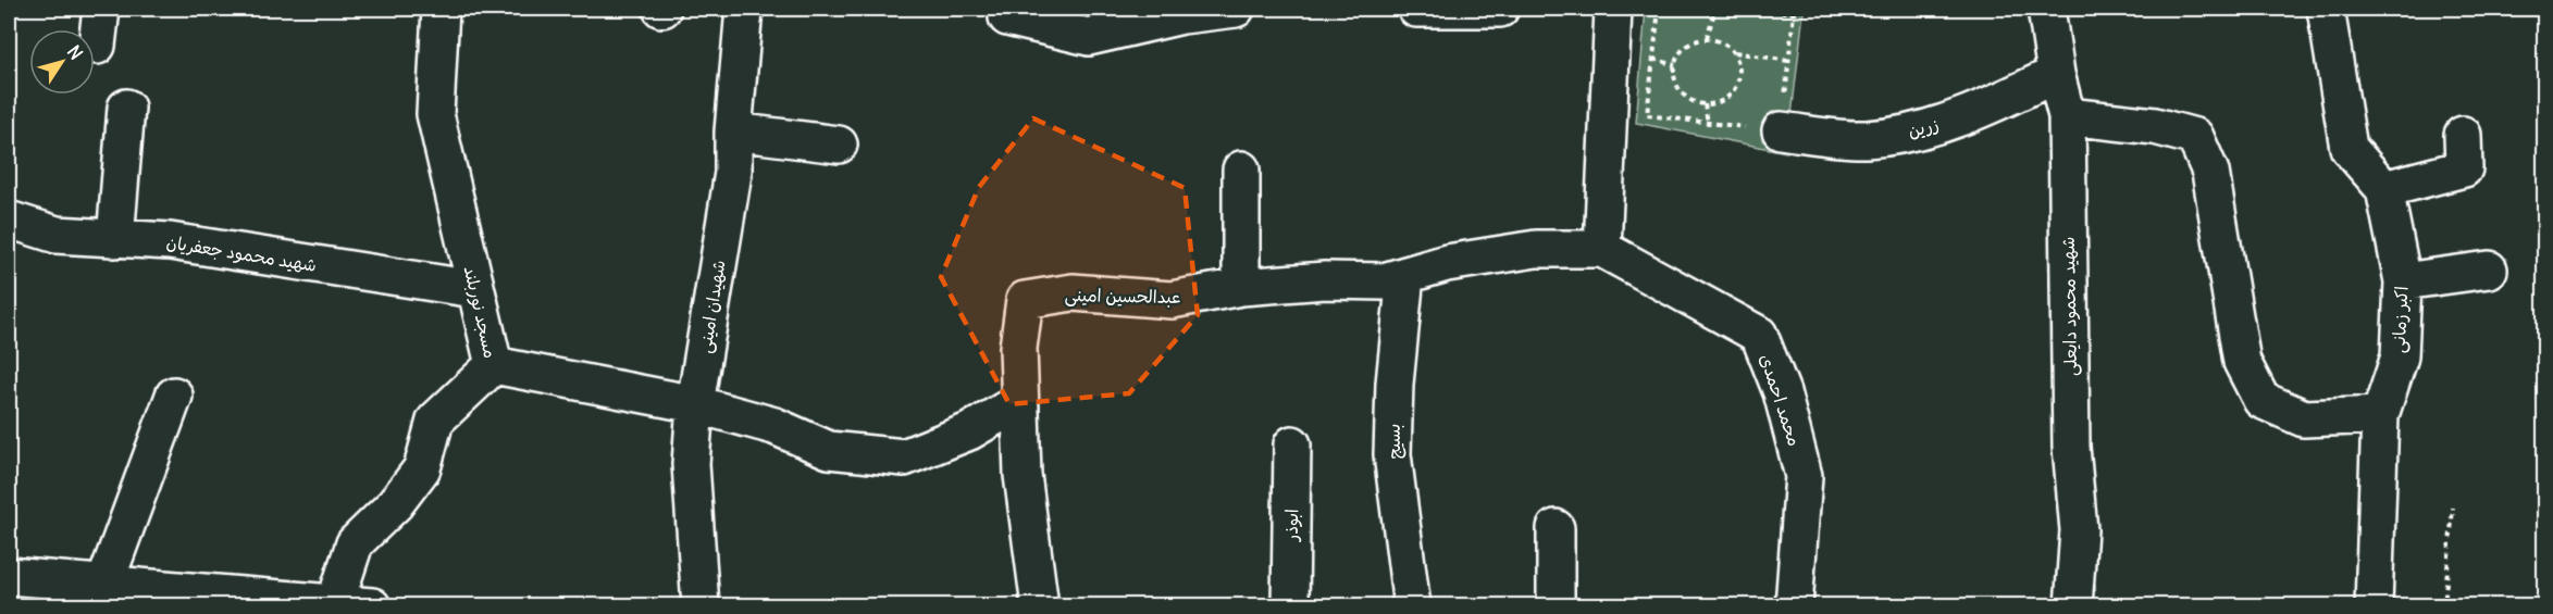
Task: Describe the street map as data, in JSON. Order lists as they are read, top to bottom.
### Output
{
  "streets": {
    "street": [
      "زرین",
      "شهید محمود جعفریان",
      "عبدالحسین امینی",
      "شهیدان امینی",
      "شهید محمود دایعلی",
      "مسجد نوربلند",
      "اکبر زمانی",
      "محمد احمدی",
      "بسیج",
      "ابوذر"
    ]
  },
  "crossings": [
    ["زرین", "شهید محمود دایعلی"],
    ["شهید محمود جعفریان", "مسجد نوربلند"],
    ["عبدالحسین امینی", "محمد احمدی"],
    ["عبدالحسین امینی", "بسیج"]
  ],
  "north": "top right"
}
